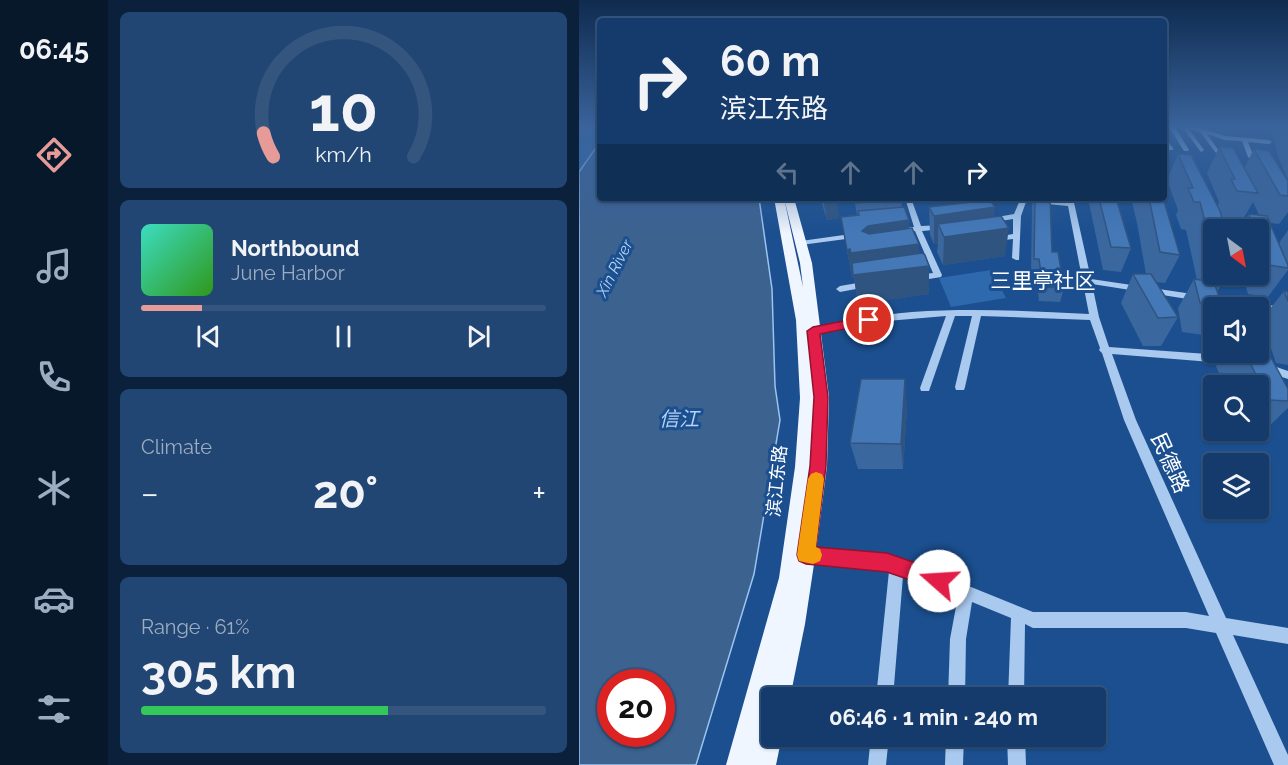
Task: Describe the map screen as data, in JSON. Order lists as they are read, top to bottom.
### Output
{
  "streets": {
    "main road": ["滨江东路"],
    "street": ["民德路"]
  },
  "districts": ["三里亭社区"],
  "water": ["Xin River", "信江"],
  "north": "bottom right",
  "page": {
    "tabs": "06:45",
    "turn": ["60 m", "滨江东路"],
    "song": ["Northbound", "June Harbor"],
    "tile": [
      "Climate",
      ["Range · 61%", "305 km"]
    ],
    "heat": ["−", "20°", "+"],
    "limit": "20",
    "trip": "06:46 · 1 min · 240 m",
    "gauge": ["10", "km/h"]
  }
}
